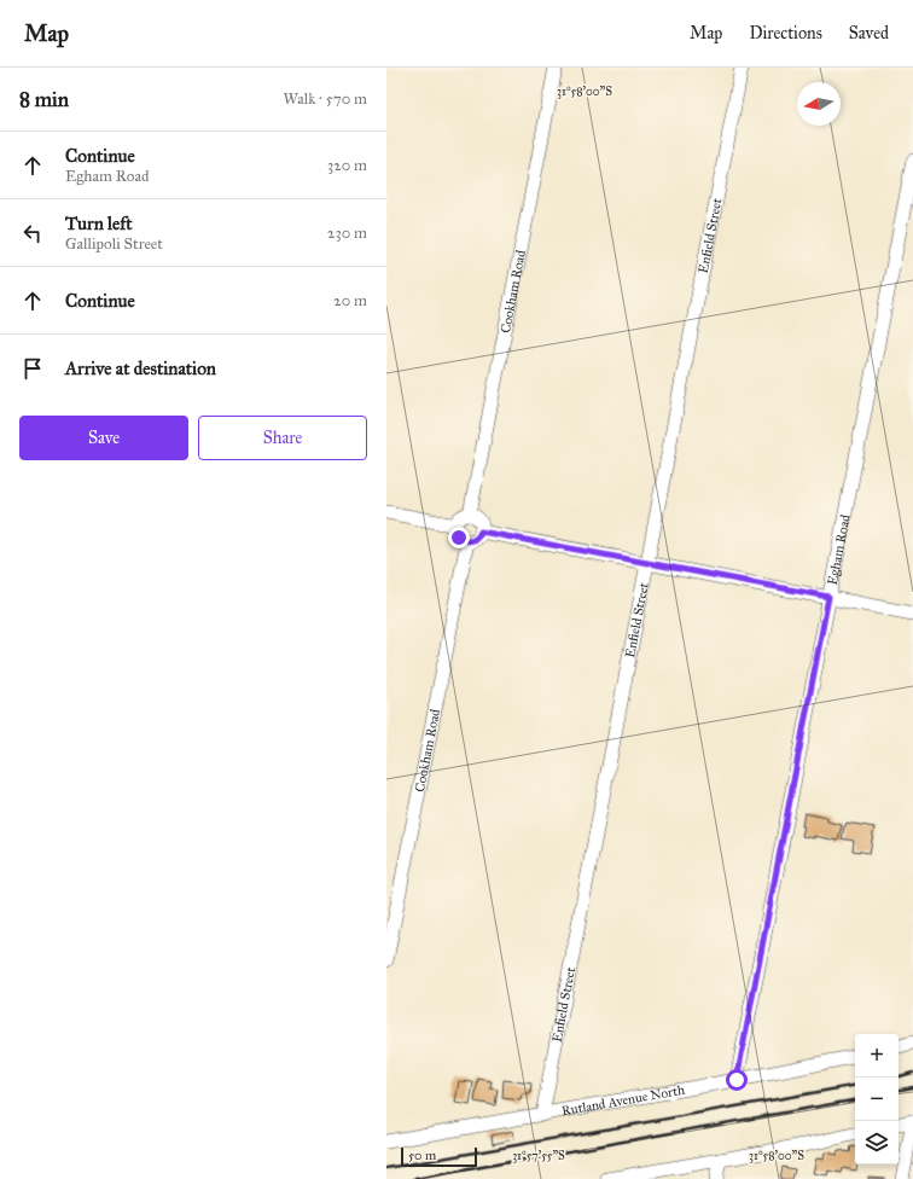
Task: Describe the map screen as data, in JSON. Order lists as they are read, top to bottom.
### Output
{
  "streets": {
    "street": [
      "Enfield Street",
      "Cookham Road",
      "Egham Road",
      "Rutland Avenue North"
    ]
  },
  "crossings": [
    ["Enfield Street", "Rutland Avenue North"],
    ["Egham Road", "Rutland Avenue North"]
  ],
  "scale_bar": "50 m",
  "north": "left",
  "page": {
    "header": "Map",
    "nav": ["Map", "Directions", "Saved"],
    "heading": ["8 min", "Walk · 570 m"],
    "list": [
      ["Continue", "Egham Road", "320 m"],
      ["Turn left", "Gallipoli Street", "230 m"],
      ["Continue", "20 m"],
      "Arrive at destination"
    ],
    "buttons": ["Save", "Share"],
    "map_buttons": ["+", "−"],
    "scale": "50 m"
  },
  "coordinates": ["31°58'00\"S", "31°57'55\"S"]
}
